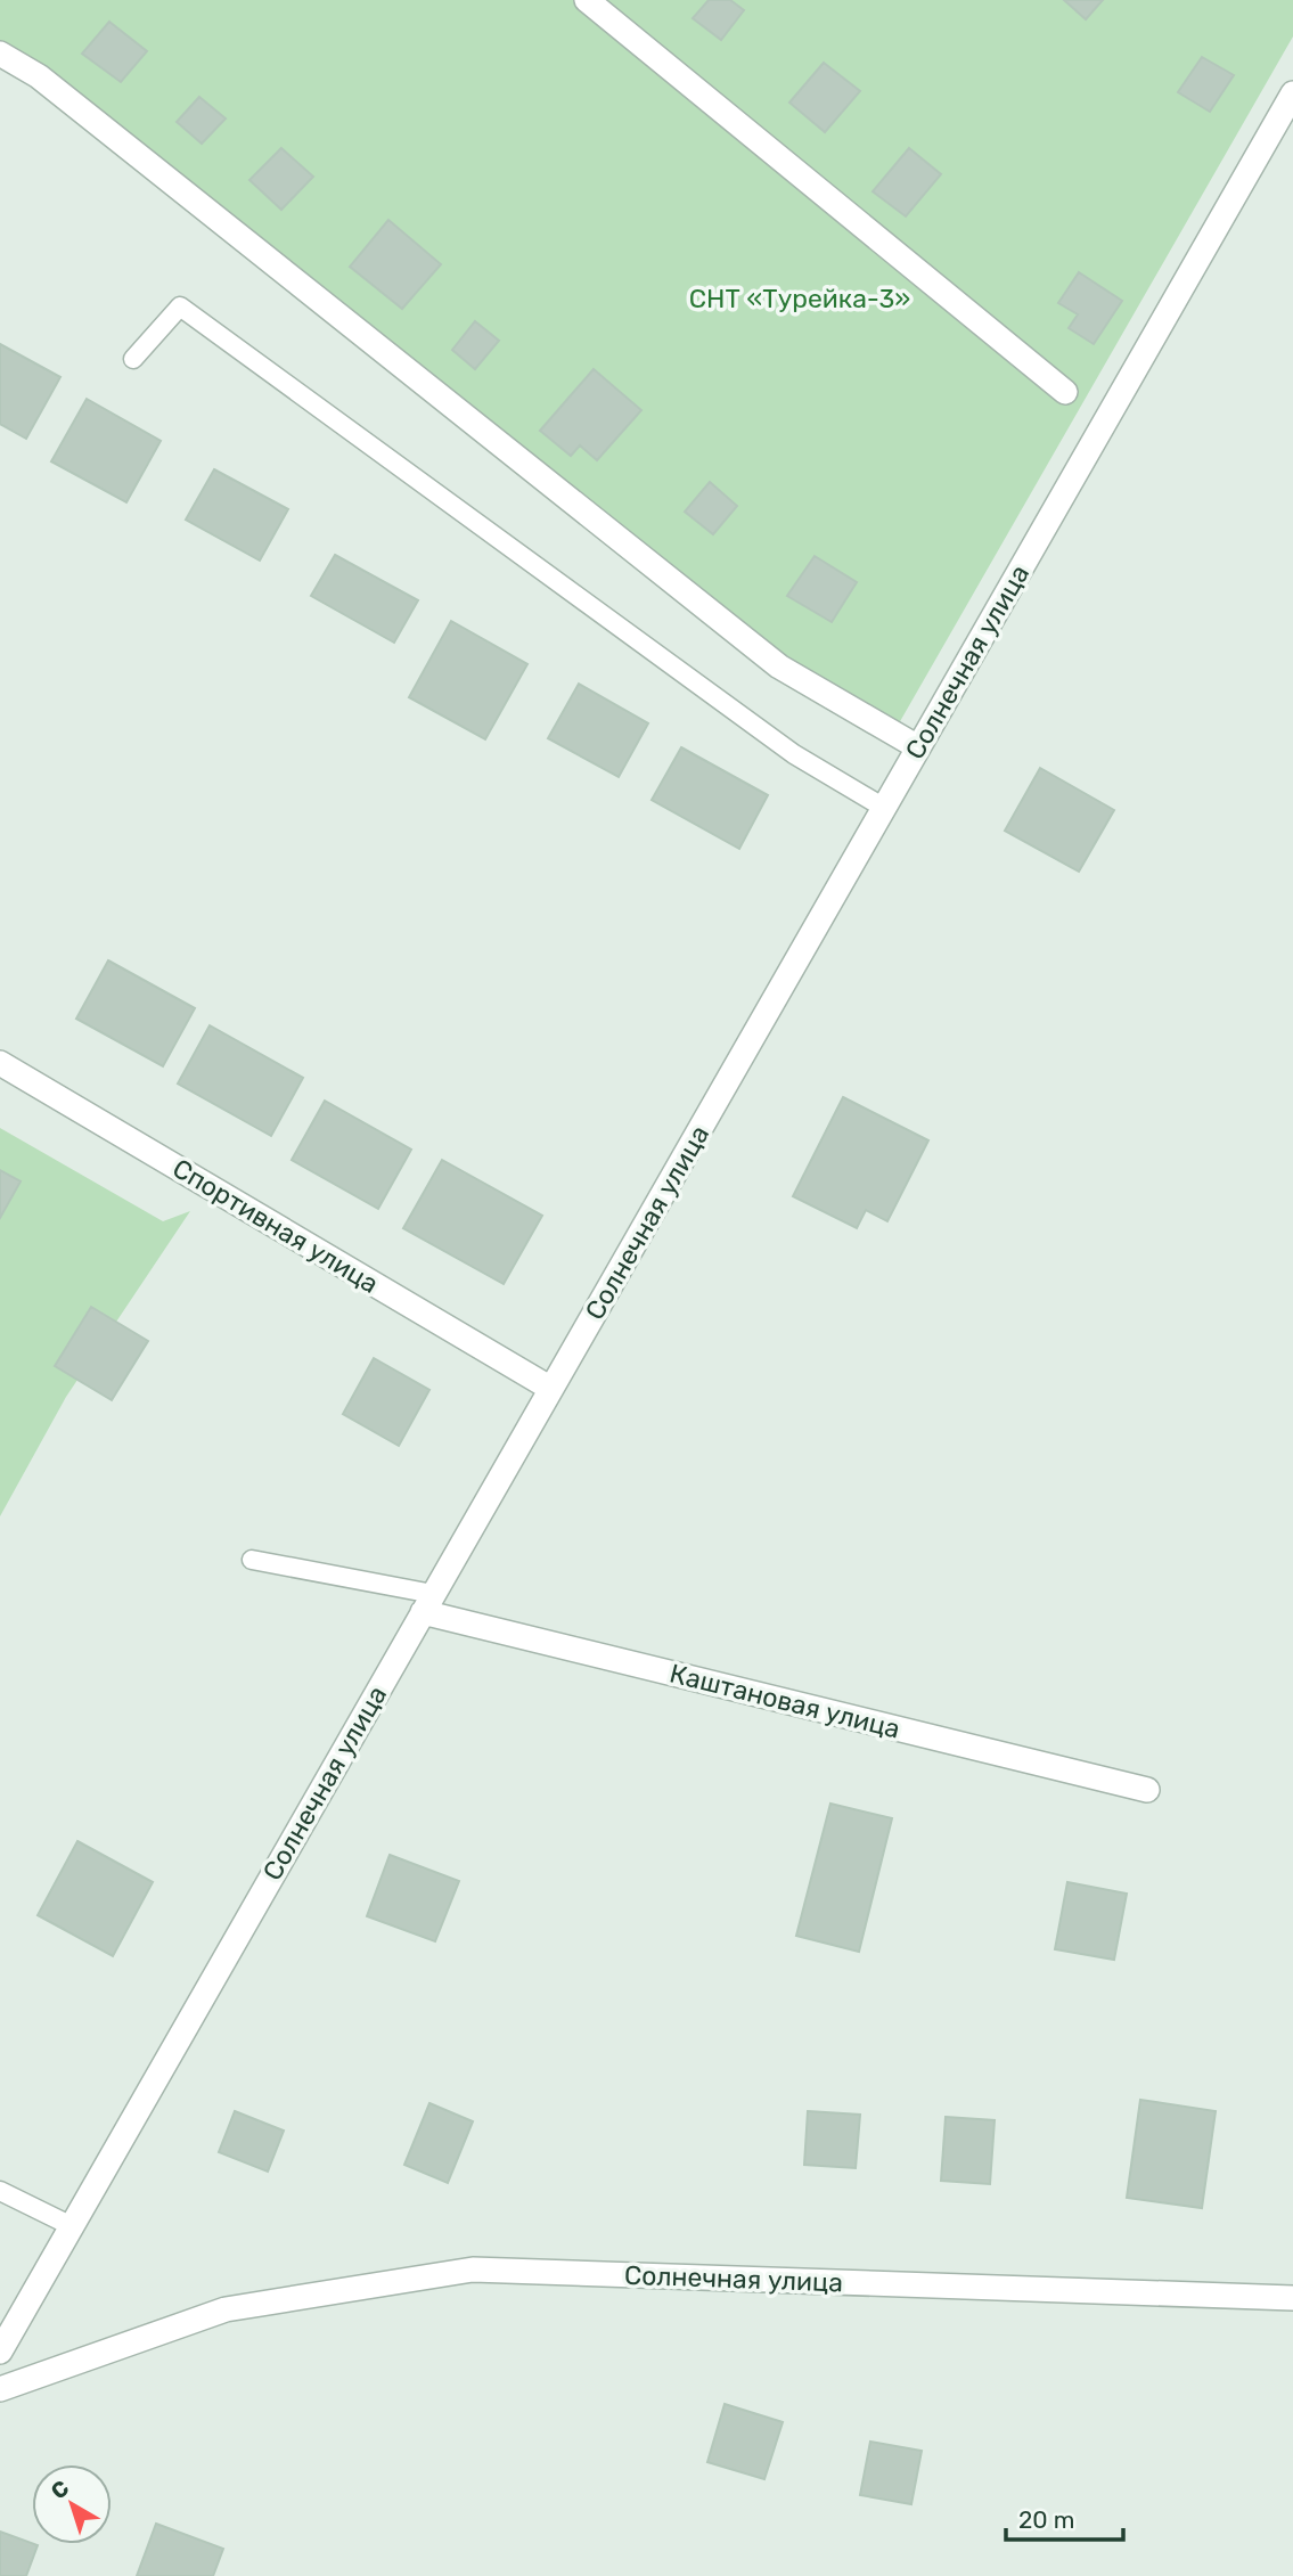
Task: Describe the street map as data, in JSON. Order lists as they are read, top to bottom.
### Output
{
  "streets": {
    "street": ["Солнечная улица", "Спортивная улица", "Каштановая улица"]
  },
  "crossings": [
    ["Солнечная улица", "Спортивная улица"],
    ["Солнечная улица", "Каштановая улица"]
  ],
  "parks": ["СНТ «Турейка-3»"],
  "scale_bar": "20 m",
  "north": "top left"
}
